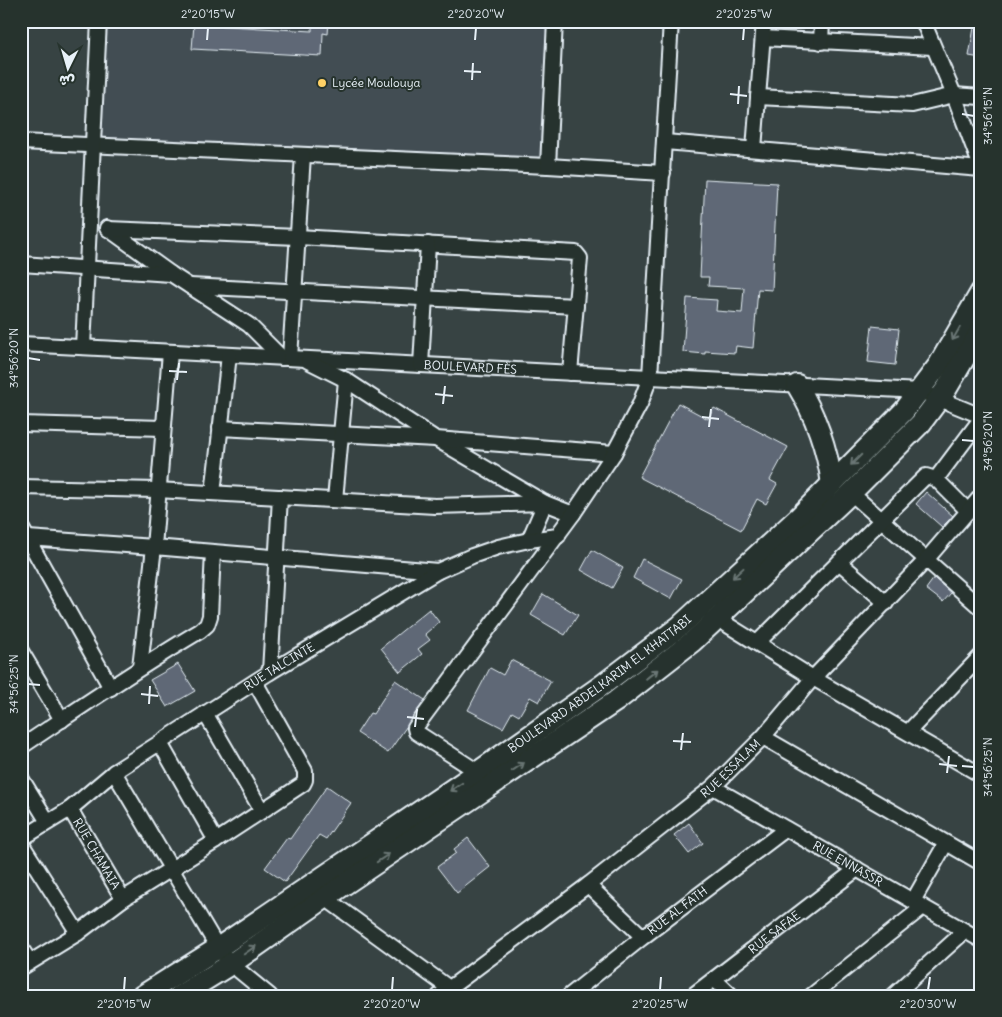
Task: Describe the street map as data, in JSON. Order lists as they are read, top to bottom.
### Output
{
  "streets": {
    "street": [
      "BOULEVARD FÈS",
      "RUE TALCINTE",
      "BOULEVARD ABDELKARIM EL KHATTABI",
      "RUE ESSALAM",
      "RUE CHAMAIA",
      "RUE ENNASSR",
      "RUE AL FATH",
      "RUE SAFAE"
    ]
  },
  "crossings": [
    ["BOULEVARD FÈS", "BOULEVARD ABDELKARIM EL KHATTABI"],
    ["RUE TALCINTE", "RUE CHAMAIA"],
    ["RUE ESSALAM", "RUE ENNASSR"],
    ["RUE ENNASSR", "RUE AL FATH"],
    ["RUE ENNASSR", "RUE SAFAE"]
  ],
  "places": ["Lycée Moulouya"],
  "north": "bottom",
  "coordinates": [
    "2°20'15\"W",
    "2°20'20\"W",
    "2°20'25\"W",
    "34°56'15\"N",
    "34°56'20\"N",
    "34°56'25\"N",
    "2°20'30\"W"
  ]
}
